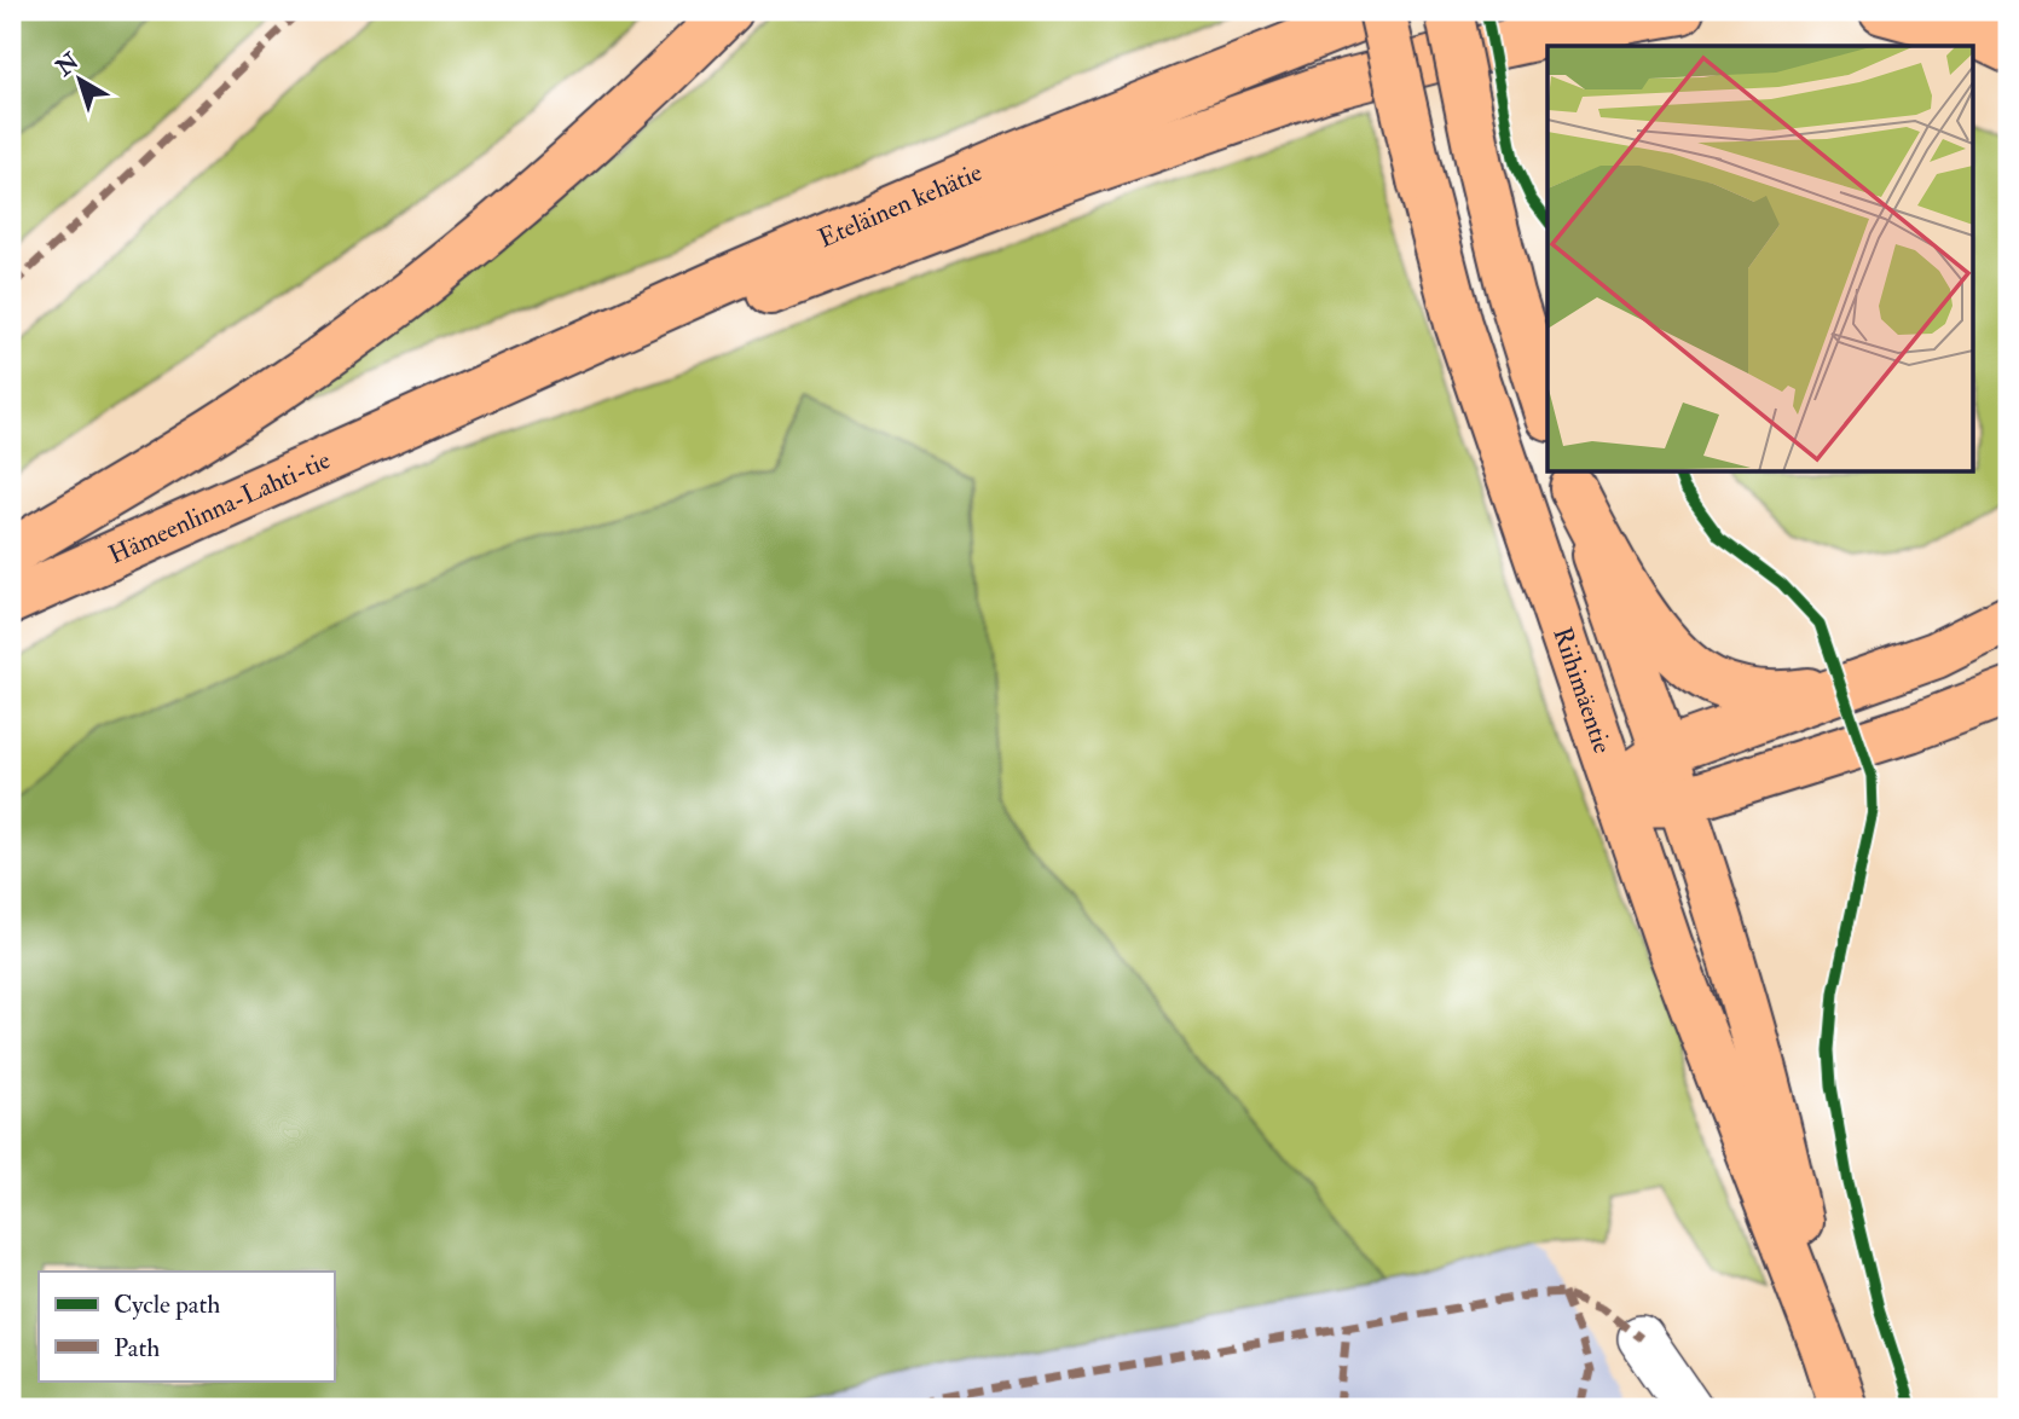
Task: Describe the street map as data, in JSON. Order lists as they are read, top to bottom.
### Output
{
  "streets": {
    "main road": ["Eteläinen kehätie", "Hämeenlinna-Lahti-tie", "Riihimäentie"]
  },
  "crossings": [
    ["Eteläinen kehätie", "Hämeenlinna-Lahti-tie"],
    ["Eteläinen kehätie", "Riihimäentie"]
  ],
  "legend": ["Cycle path", "Path"],
  "north": "top left"
}
